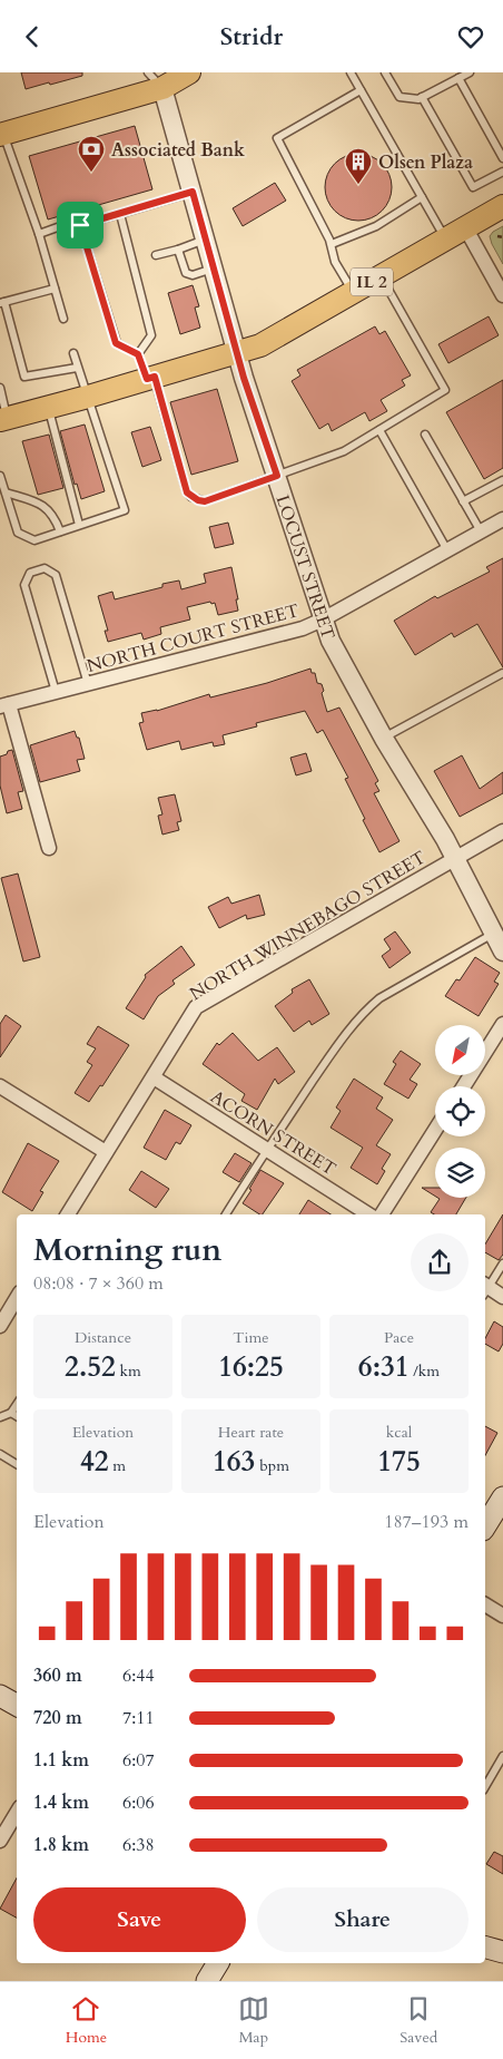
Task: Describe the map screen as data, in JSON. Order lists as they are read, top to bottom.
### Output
{
  "streets": {
    "main road": ["IL 2"],
    "street": [
      "LOCUST STREET",
      "NORTH COURT STREET",
      "NORTH WINNEBAGO STREET",
      "ACORN STREET"
    ]
  },
  "crossings": [
    ["IL 2", "LOCUST STREET"],
    ["LOCUST STREET", "NORTH COURT STREET"],
    ["LOCUST STREET", "NORTH WINNEBAGO STREET"],
    ["NORTH WINNEBAGO STREET", "ACORN STREET"]
  ],
  "places": {
    "bank": ["Associated Bank"],
    "building": ["Olsen Plaza"]
  },
  "north": "bottom left",
  "page": {
    "header": "Stridr",
    "heading": ["Morning run", "08:08 · 7 × 360 m"],
    "stats": [
      ["Distance", "2.52 km"],
      ["Time", "16:25"],
      ["Pace", "6:31 /km"],
      ["Elevation", "42 m"],
      ["Heart rate", "163 bpm"],
      ["kcal", "175"]
    ],
    "chart": ["Elevation", "187–193 m"],
    "list": [
      {
        "name": "360 m",
        "note": "6:44"
      },
      {
        "name": "720 m",
        "note": "7:11"
      },
      {
        "name": "1.1 km",
        "note": "6:07"
      },
      {
        "name": "1.4 km",
        "note": "6:06"
      },
      {
        "name": "1.8 km",
        "note": "6:38"
      }
    ],
    "buttons": ["Save", "Share"],
    "tabs": ["Home", "Map", "Saved"]
  }
}
